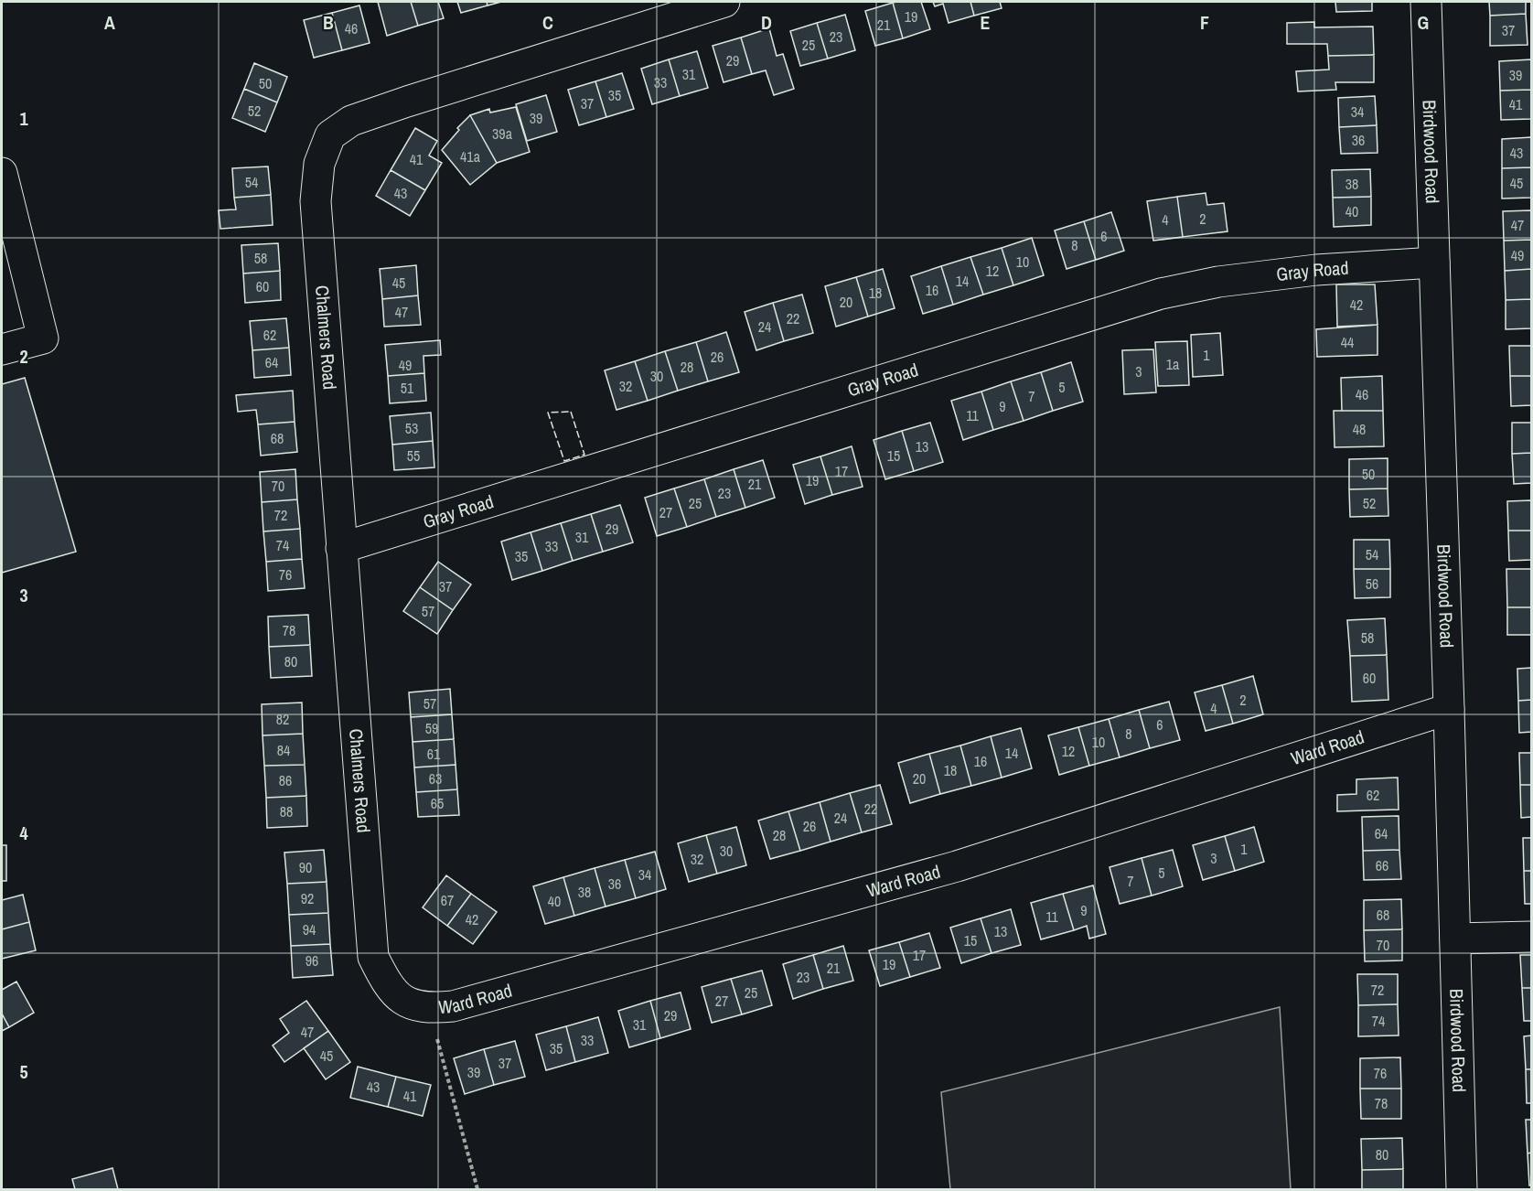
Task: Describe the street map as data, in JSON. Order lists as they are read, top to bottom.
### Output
{
  "streets": {
    "street": [
      "Birdwood Road",
      "Gray Road",
      "Chalmers Road",
      "Ward Road"
    ]
  },
  "crossings": [
    ["Birdwood Road", "Gray Road"],
    ["Birdwood Road", "Ward Road"],
    ["Gray Road", "Chalmers Road"],
    ["Chalmers Road", "Ward Road"]
  ],
  "house_numbers": [
    "19",
    "21",
    "46",
    "37",
    "23",
    "25",
    "29",
    "31",
    "39",
    "33",
    "50",
    "35",
    "37",
    "41",
    "52",
    "34",
    "39",
    "39a",
    "36",
    "43",
    "41a",
    "41",
    "54",
    "45",
    "38",
    "43",
    "40",
    "2",
    "4",
    "47",
    "6",
    "8",
    "49",
    "58",
    "10",
    "12",
    "14",
    "45",
    "60",
    "16",
    "18",
    "20",
    "42",
    "47",
    "22",
    "24",
    "62",
    "44",
    "1",
    "26",
    "64",
    "1a",
    "49",
    "28",
    "3",
    "30",
    "32",
    "5",
    "51",
    "46",
    "7",
    "9",
    "11",
    "53",
    "48",
    "68",
    "13",
    "55",
    "15",
    "17",
    "50",
    "19",
    "21",
    "70",
    "23",
    "25",
    "52",
    "27",
    "72",
    "29",
    "31",
    "74",
    "33",
    "54",
    "35",
    "76",
    "56",
    "37",
    "57",
    "78",
    "58",
    "80",
    "60",
    "2",
    "57",
    "4",
    "82",
    "6",
    "59",
    "8",
    "10",
    "84",
    "12",
    "14",
    "61",
    "16",
    "18",
    "63",
    "20",
    "86",
    "62",
    "65",
    "22",
    "88",
    "24",
    "26",
    "64",
    "28",
    "1",
    "30",
    "3",
    "32",
    "66",
    "90",
    "5",
    "34",
    "7",
    "36",
    "38",
    "92",
    "67",
    "40",
    "9",
    "68",
    "11",
    "42",
    "94",
    "13",
    "15",
    "70",
    "17",
    "96",
    "19",
    "21",
    "23",
    "72",
    "25",
    "27",
    "29",
    "74",
    "31",
    "47",
    "33",
    "35",
    "45",
    "37",
    "39",
    "76",
    "43",
    "41",
    "78",
    "80"
  ],
  "grid": {
    "columns": [
      "A",
      "B",
      "C",
      "D",
      "E",
      "F",
      "G"
    ],
    "rows": [
      "1",
      "2",
      "3",
      "4",
      "5"
    ]
  }
}
